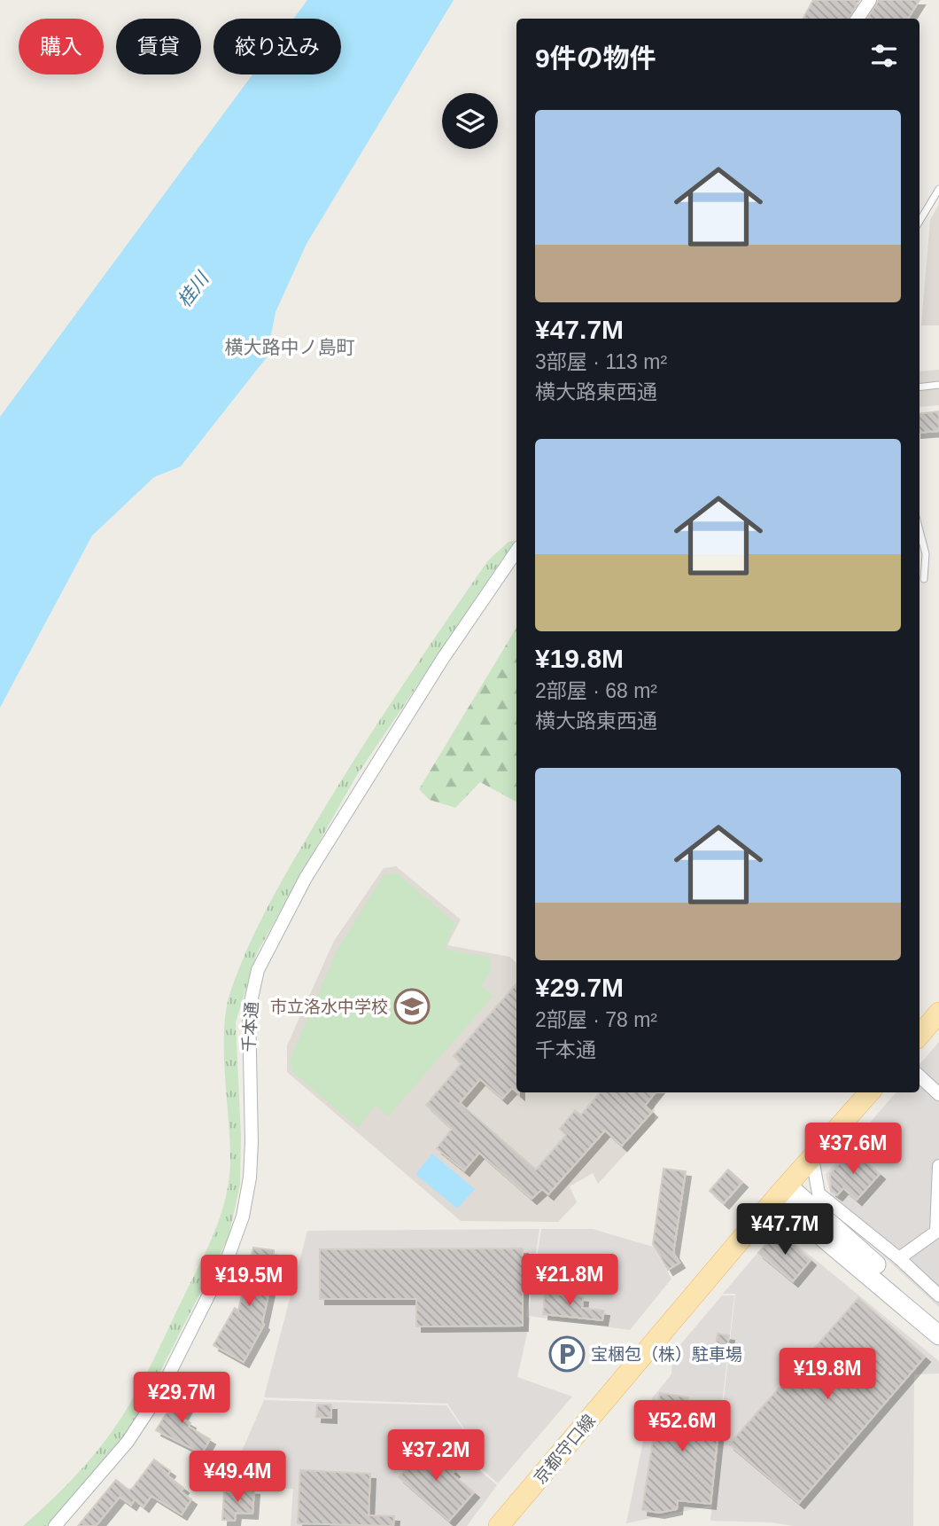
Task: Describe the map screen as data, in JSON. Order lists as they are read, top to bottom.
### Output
{
  "streets": {
    "main road": ["京都守口線"],
    "street": ["千本通"]
  },
  "districts": ["横大路中ノ島町"],
  "water": ["桂川"],
  "places": {
    "school or university": ["市立洛水中学校"],
    "parking": ["宝梱包（株）駐車場"]
  },
  "page": {
    "chip": ["購入", "賃貸", "絞り込み"],
    "heading": "9件の物件",
    "list": [
      {
        "name": "¥47.7M",
        "note": "3部屋 · 113 m² · 横大路東西通"
      },
      {
        "name": "¥19.8M",
        "note": "2部屋 · 68 m² · 横大路東西通"
      },
      {
        "name": "¥29.7M",
        "note": "2部屋 · 78 m² · 千本通"
      }
    ],
    "price": [
      "¥37.6M",
      "¥47.7M",
      "¥21.8M",
      "¥19.5M",
      "¥19.8M",
      "¥29.7M",
      "¥52.6M",
      "¥37.2M",
      "¥49.4M"
    ]
  }
}
